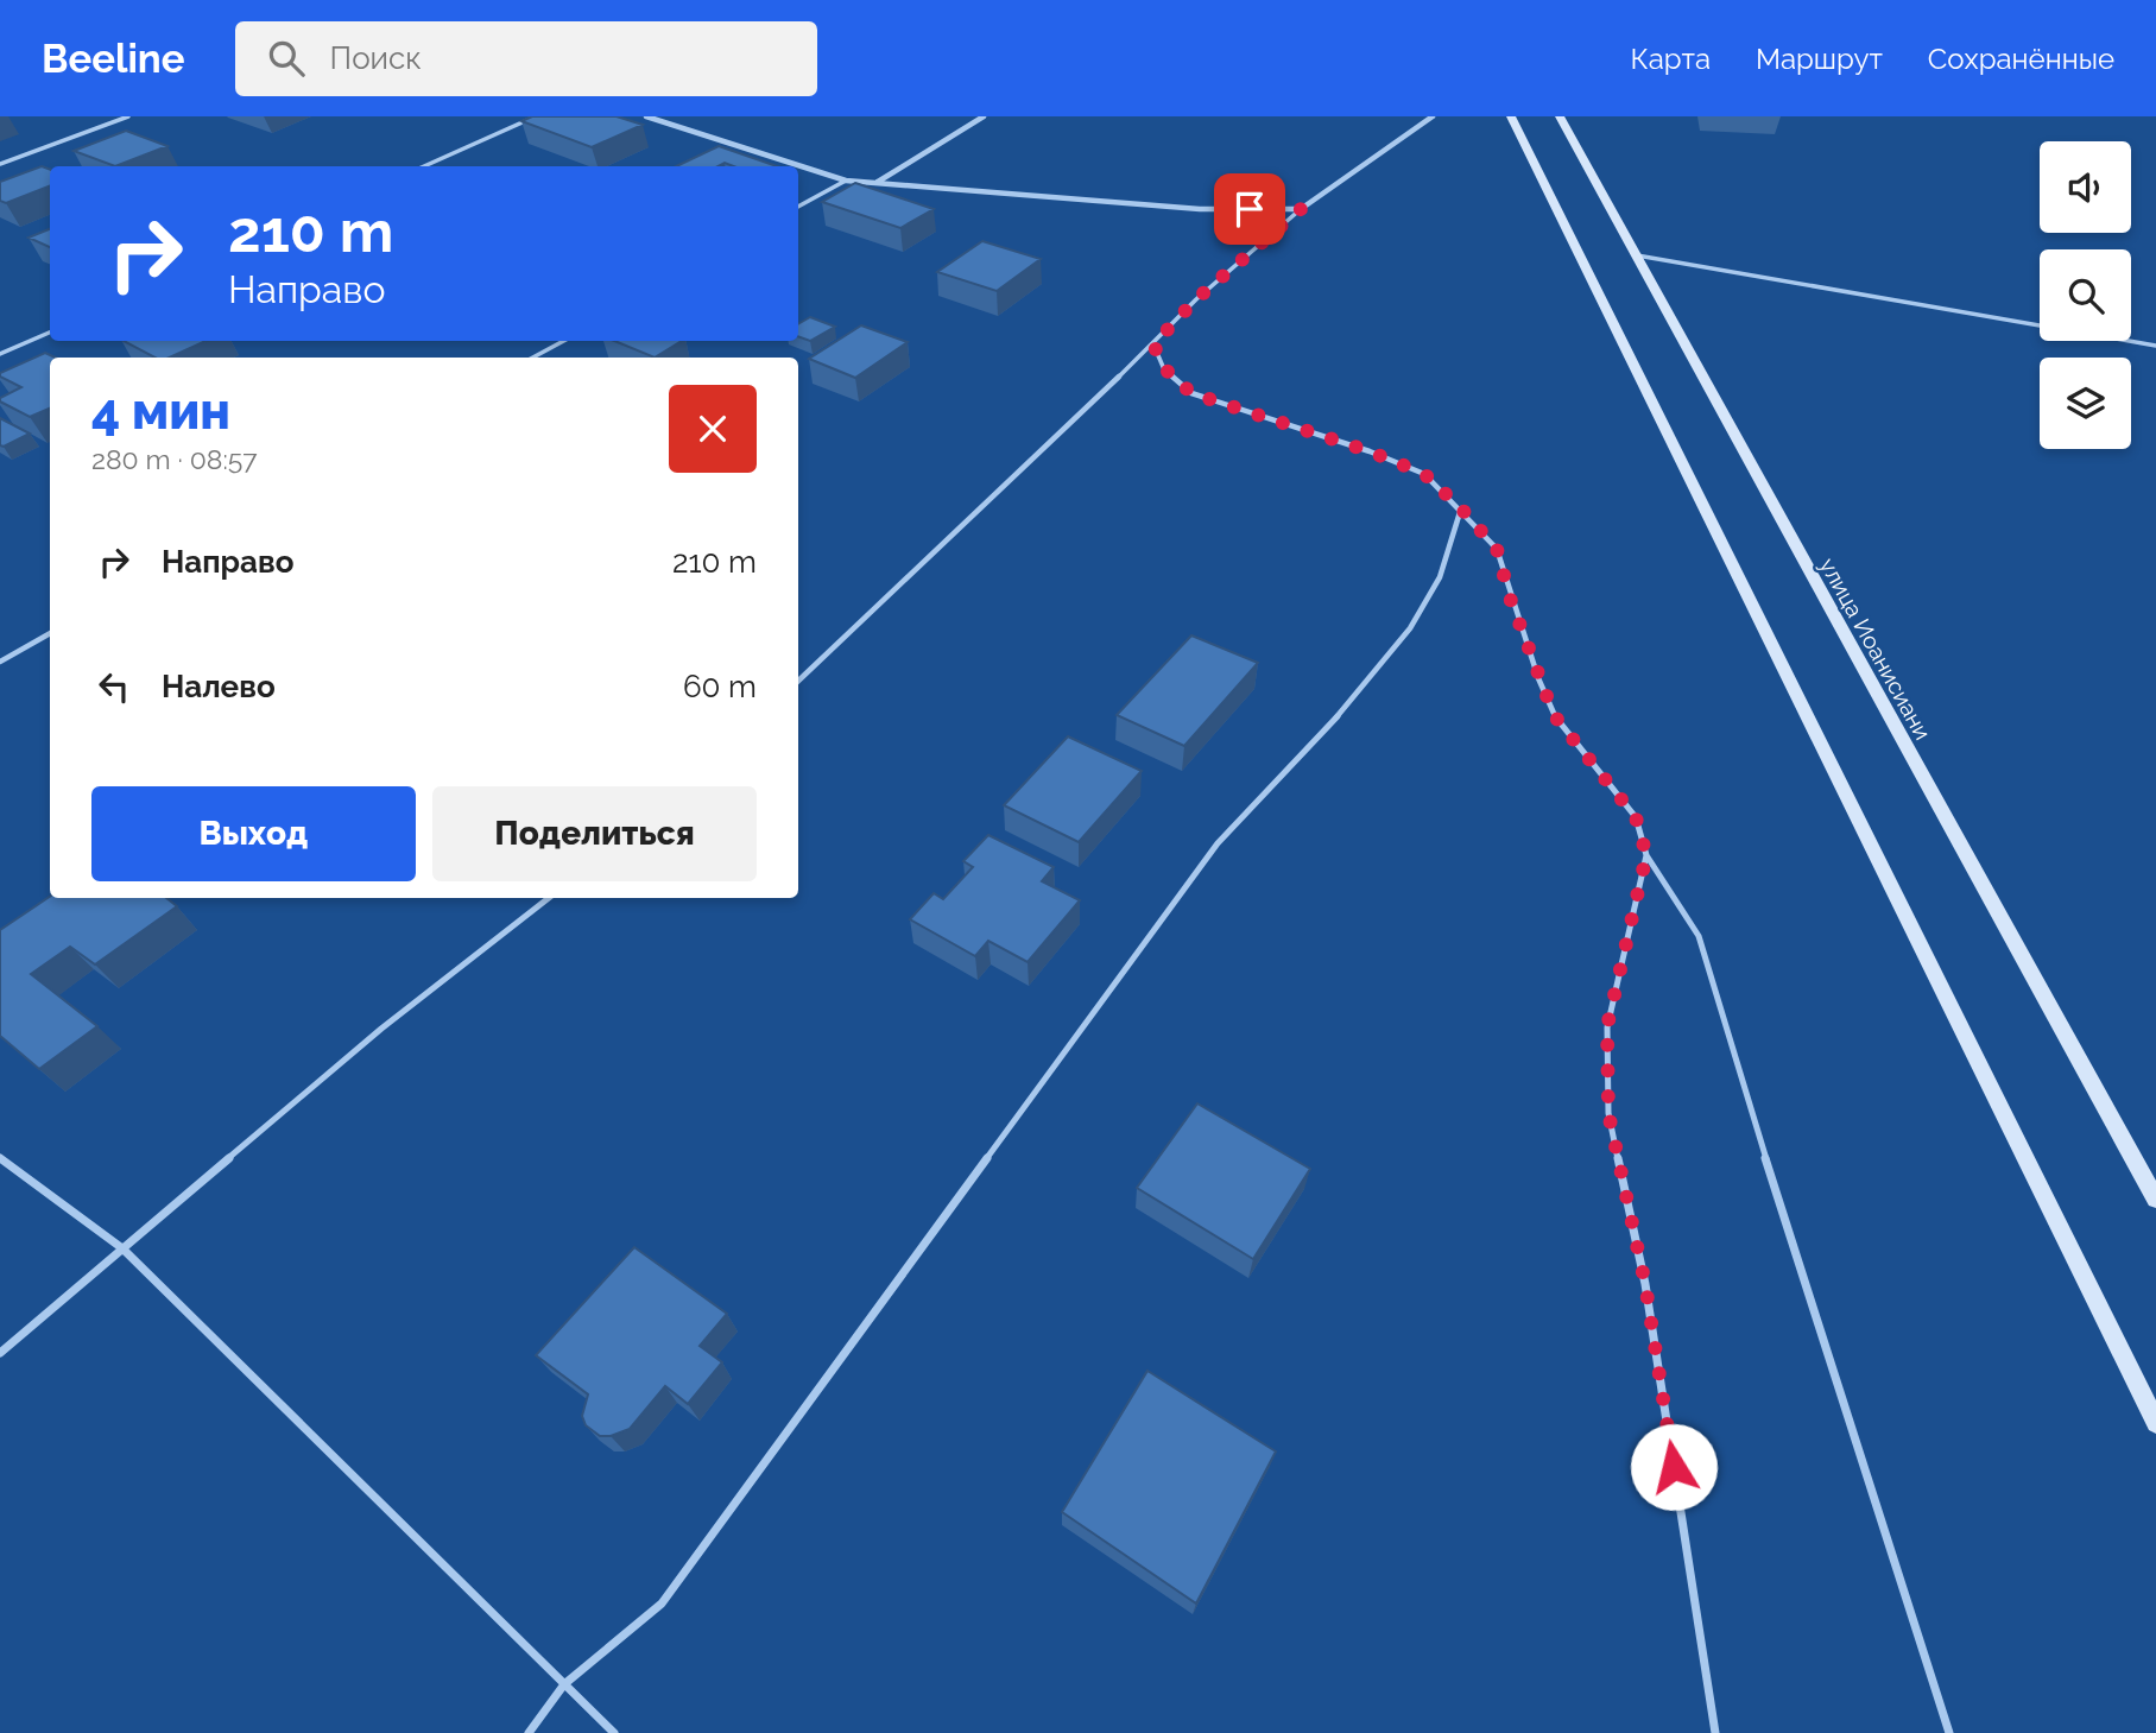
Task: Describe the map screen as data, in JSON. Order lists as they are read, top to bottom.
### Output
{
  "streets": {
    "main road": ["улица Иоанисиани"]
  },
  "page": {
    "header": "Beeline",
    "search": "Поиск",
    "nav": ["Карта", "Маршрут", "Сохранённые"],
    "turn": ["210 m", "Направо"],
    "heading": ["4 мин", "280 m · 08:57"],
    "list": [
      {
        "name": "Направо",
        "value": "210 m"
      },
      {
        "name": "Налево",
        "value": "60 m"
      }
    ],
    "buttons": ["Выход", "Поделиться"]
  }
}
